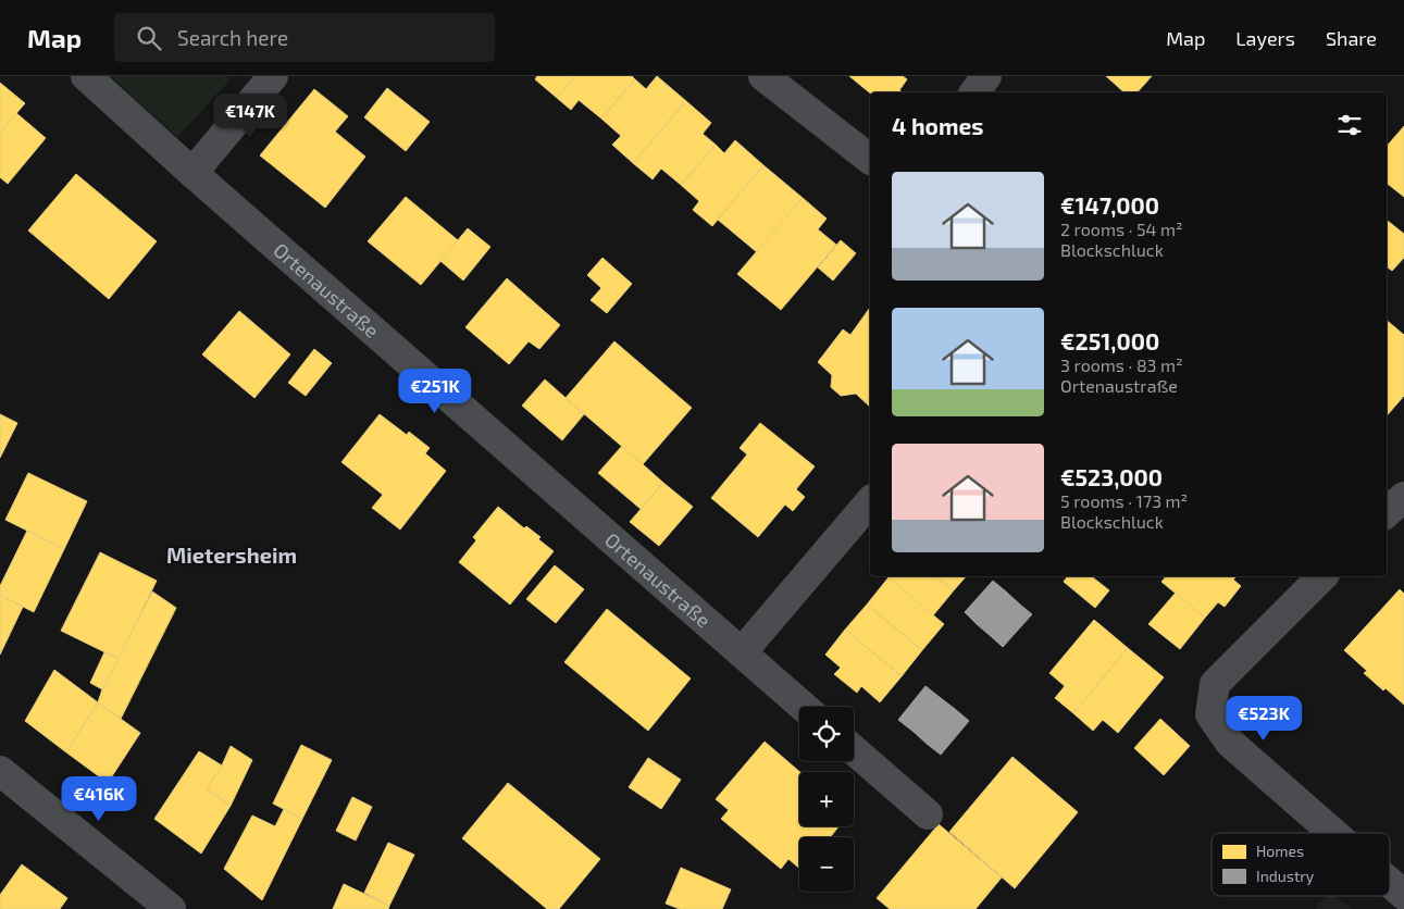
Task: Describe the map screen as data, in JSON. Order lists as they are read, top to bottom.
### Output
{
  "streets": {
    "street": ["Ortenaustraße"]
  },
  "districts": ["Mietersheim"],
  "legend": ["Homes", "Industry"],
  "page": {
    "header": "Map",
    "search": "Search here",
    "nav": ["Map", "Layers", "Share"],
    "heading": "4 homes",
    "price": [
      "€147K",
      "€251K",
      "€523K",
      "€416K"
    ],
    "list": [
      {
        "name": "€147,000",
        "note": "2 rooms · 54 m² · Blockschluck"
      },
      {
        "name": "€251,000",
        "note": "3 rooms · 83 m² · Ortenaustraße"
      },
      {
        "name": "€523,000",
        "note": "5 rooms · 173 m² · Blockschluck"
      }
    ],
    "map_buttons": ["+", "−"]
  }
}
